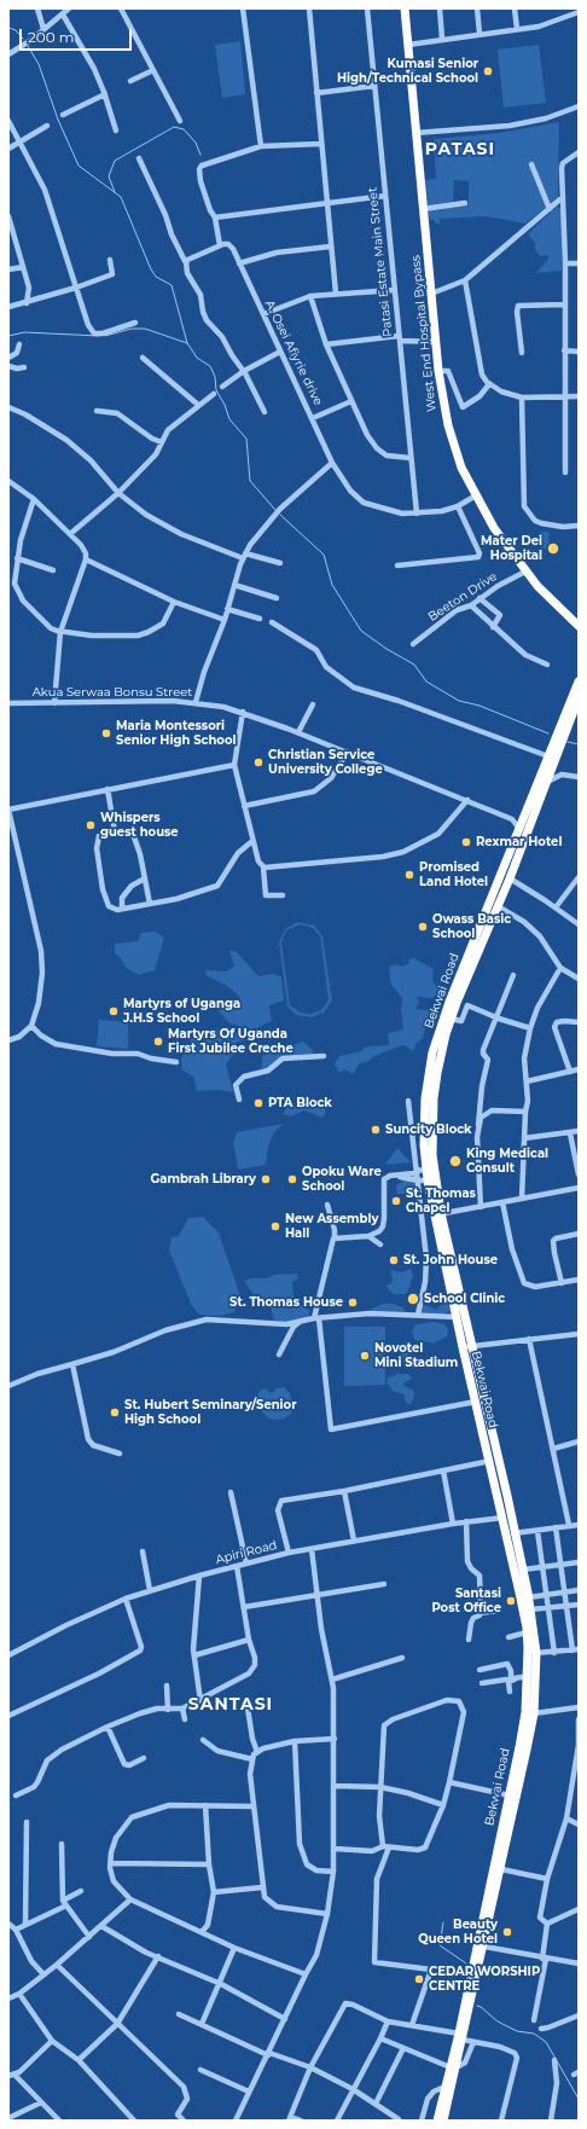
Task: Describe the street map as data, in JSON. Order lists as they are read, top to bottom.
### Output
{
  "streets": {
    "highway": ["West End Hospital Bypass", "Bekwai Road"],
    "street": [
      "Patasi Estate Main Street",
      "A. Osei Afiyrie drive",
      "Beeton Drive",
      "Akua Serwaa Bonsu Street",
      "Apiri Road"
    ]
  },
  "crossings": [
    ["Patasi Estate Main Street", "A. Osei Afiyrie drive"],
    ["West End Hospital Bypass", "A. Osei Afiyrie drive"],
    ["West End Hospital Bypass", "Beeton Drive"],
    ["Bekwai Road", "Apiri Road"]
  ],
  "districts": ["PATASI", "SANTASI"],
  "places": [
    "Kumasi Senior High/Technical School",
    "Mater Dei Hospital",
    "Maria Montessori Senior High School",
    "Christian Service University College",
    "Whispers guest house",
    "Rexmar Hotel",
    "Promised Land Hotel",
    "Owass Basic School",
    "Martyrs of Uganga J.H.S School",
    "Martyrs Of Uganda First Jubilee Creche",
    "PTA Block",
    "Suncity Block",
    "King Medical Consult",
    "Gambrah Library",
    "Opoku Ware School",
    "St. Thomas Chapel",
    "New Assembly Hall",
    "St. John House",
    "School Clinic",
    "St. Thomas House",
    "Novotel Mini Stadium",
    "St. Hubert Seminary/Senior High School",
    "Santasi Post Office",
    "Beauty Queen Hotel",
    "CEDAR WORSHIP CENTRE"
  ],
  "scale_bar": "200 m"
}
